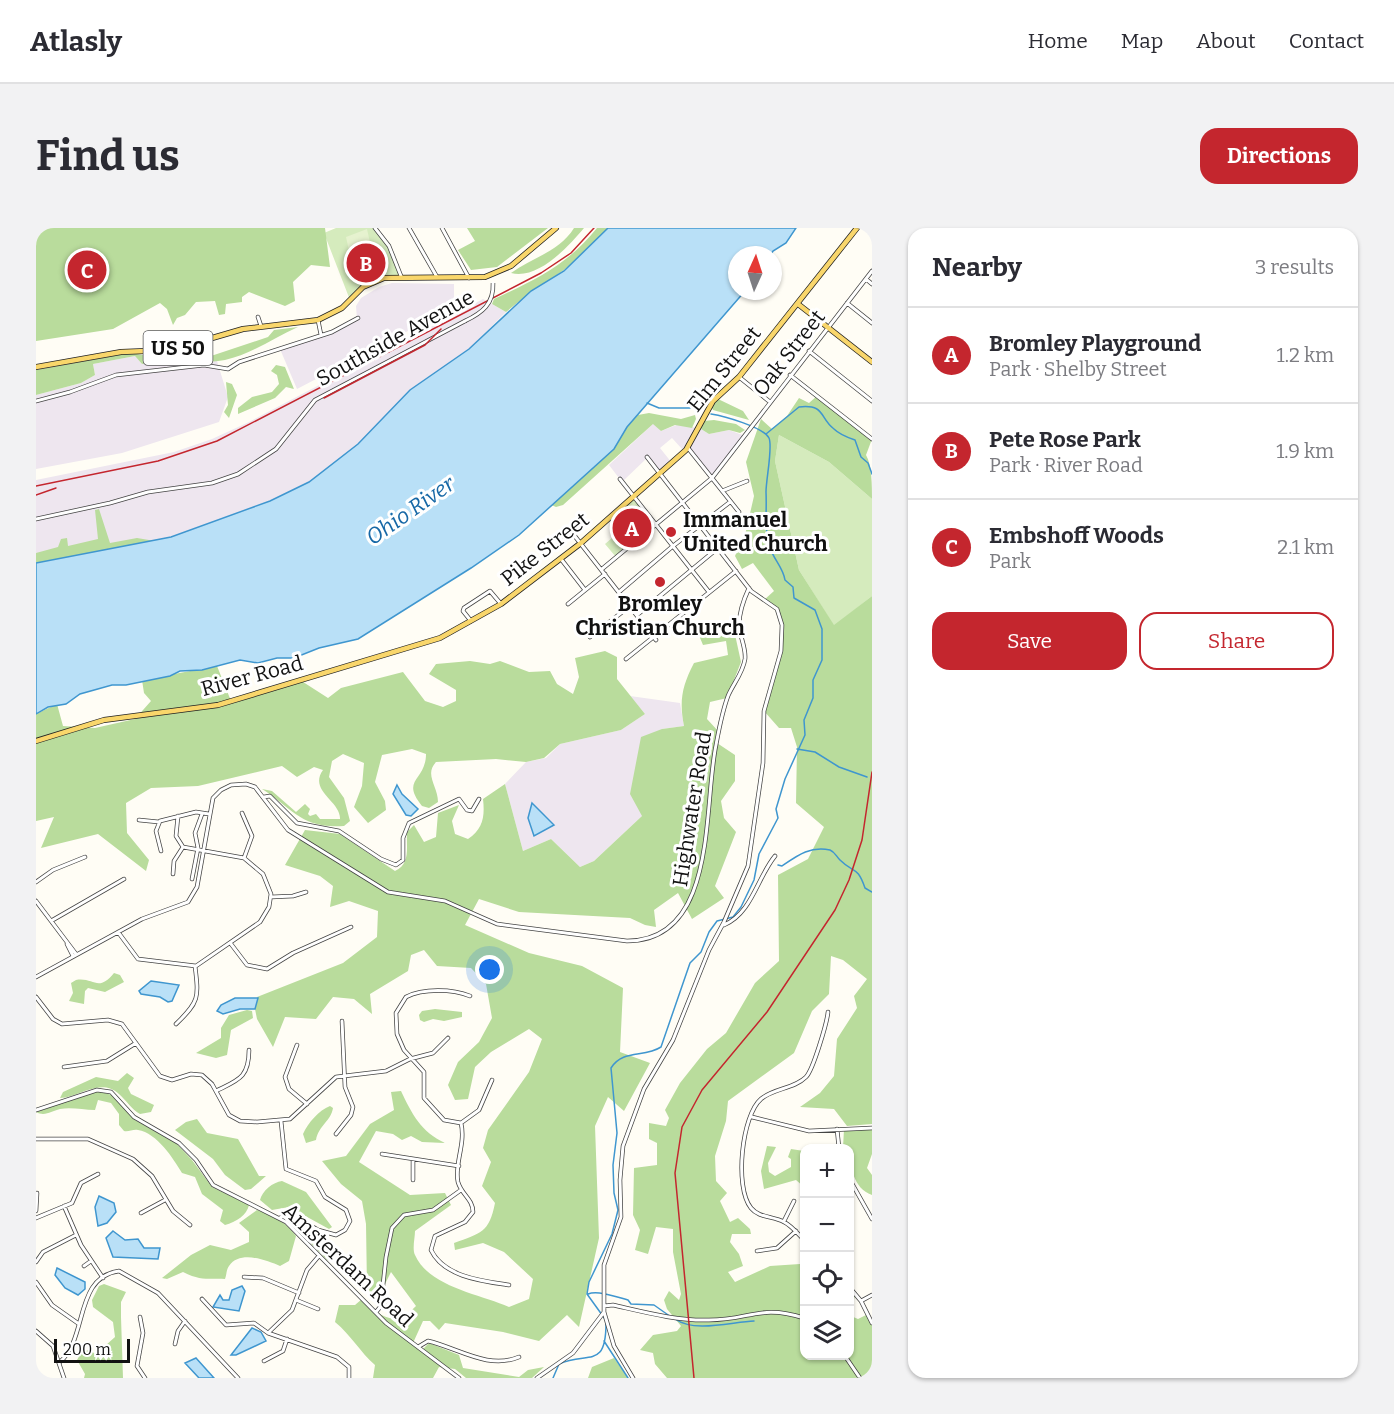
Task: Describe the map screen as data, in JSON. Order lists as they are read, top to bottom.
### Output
{
  "streets": {
    "main road": [
      "US 50",
      "Elm Street",
      "Pike Street",
      "River Road"
    ],
    "street": [
      "Southside Avenue",
      "Oak Street",
      "Highwater Road",
      "Amsterdam Road"
    ]
  },
  "crossings": [
    ["Southside Avenue", "US 50"],
    ["Elm Street", "Pike Street"],
    ["Pike Street", "River Road"]
  ],
  "water": ["Ohio River"],
  "places": ["Immanuel United Church", "Bromley Christian Church"],
  "scale_bar": "200 m",
  "north": "top",
  "page": {
    "header": "Atlasly",
    "nav": [
      "Home",
      "Map",
      "About",
      "Contact"
    ],
    "buttons": [
      "Directions",
      ["Save", "Share"]
    ],
    "title": "Find us",
    "heading": ["Nearby", "3 results"],
    "pins": ["B", "C", "A"],
    "list": [
      {
        "mark": "A",
        "name": "Bromley Playground",
        "note": "Park · Shelby Street",
        "value": "1.2 km"
      },
      {
        "mark": "B",
        "name": "Pete Rose Park",
        "note": "Park · River Road",
        "value": "1.9 km"
      },
      {
        "mark": "C",
        "name": "Embshoff Woods",
        "note": "Park",
        "value": "2.1 km"
      }
    ],
    "map_buttons": ["+", "−"],
    "scale": "200 m"
  }
}
